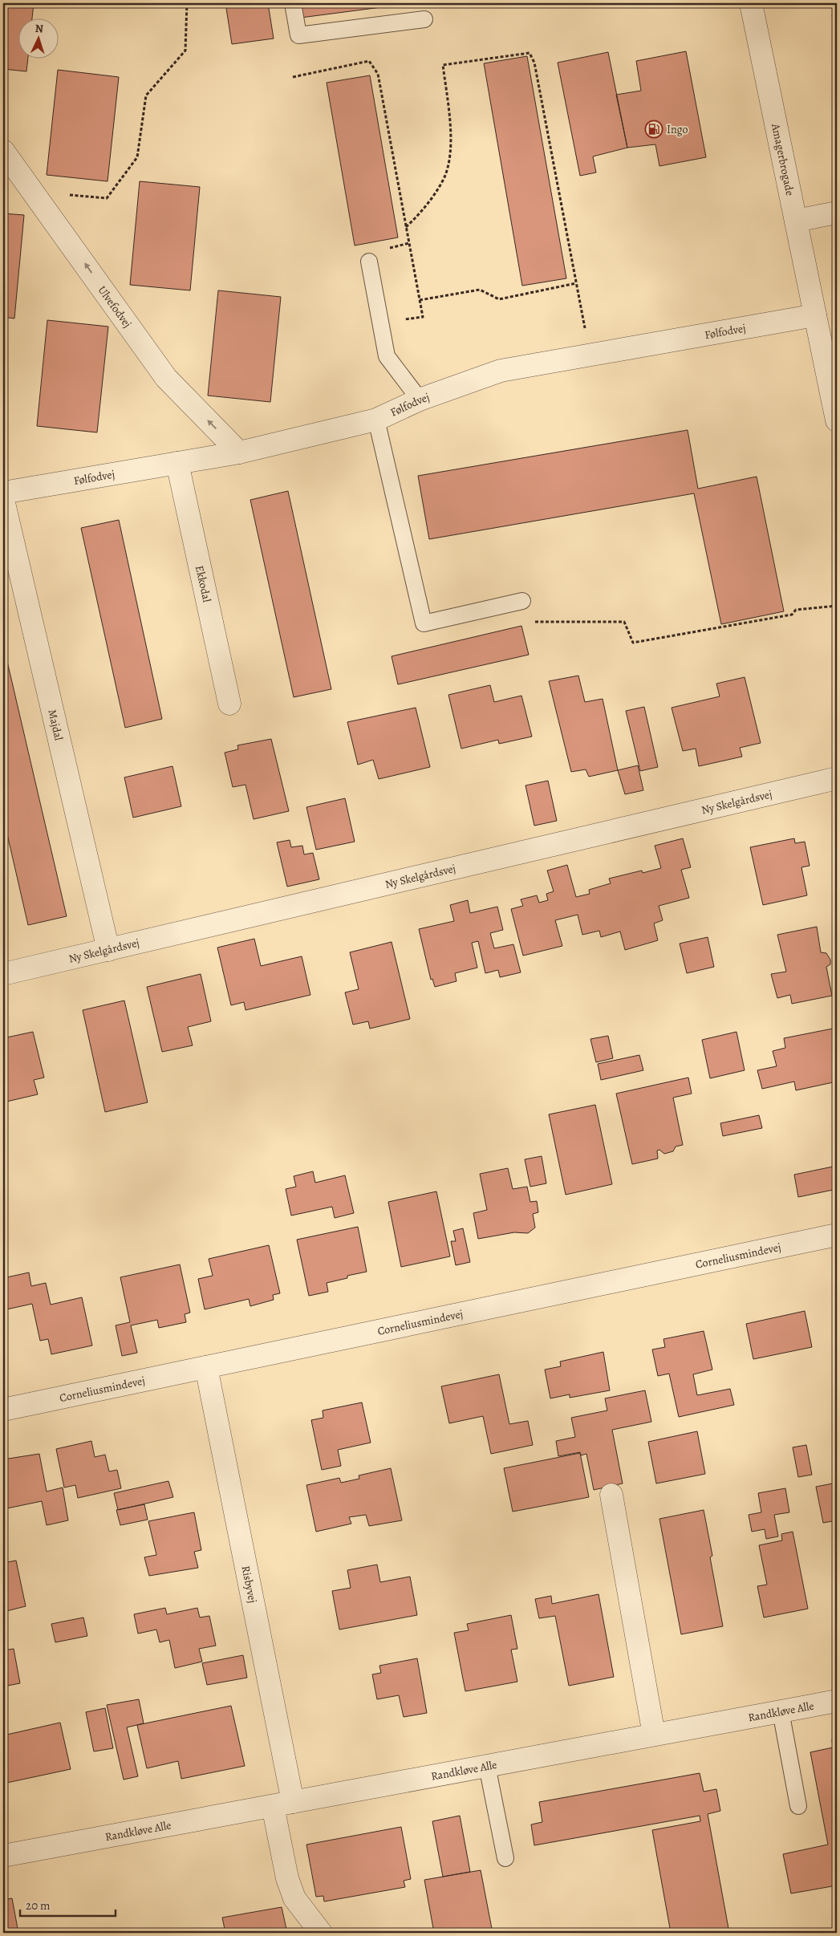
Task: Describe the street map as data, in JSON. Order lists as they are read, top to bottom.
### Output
{
  "streets": {
    "street": [
      "Amagerbrogade",
      "Ulvefodvej",
      "Følfodvej",
      "Ekkodal",
      "Majdal",
      "Ny Skelgårdsvej",
      "Corneliusmindevej",
      "Risbyvej",
      "Randkløve Alle"
    ]
  },
  "crossings": [
    ["Amagerbrogade", "Følfodvej"],
    ["Ulvefodvej", "Følfodvej"],
    ["Følfodvej", "Ekkodal"],
    ["Majdal", "Ny Skelgårdsvej"],
    ["Corneliusmindevej", "Risbyvej"],
    ["Risbyvej", "Randkløve Alle"]
  ],
  "one_way": ["Ulvefodvej"],
  "places": {
    "fuel station": ["Ingo"]
  },
  "scale_bar": "20 m",
  "north": "top"
}
